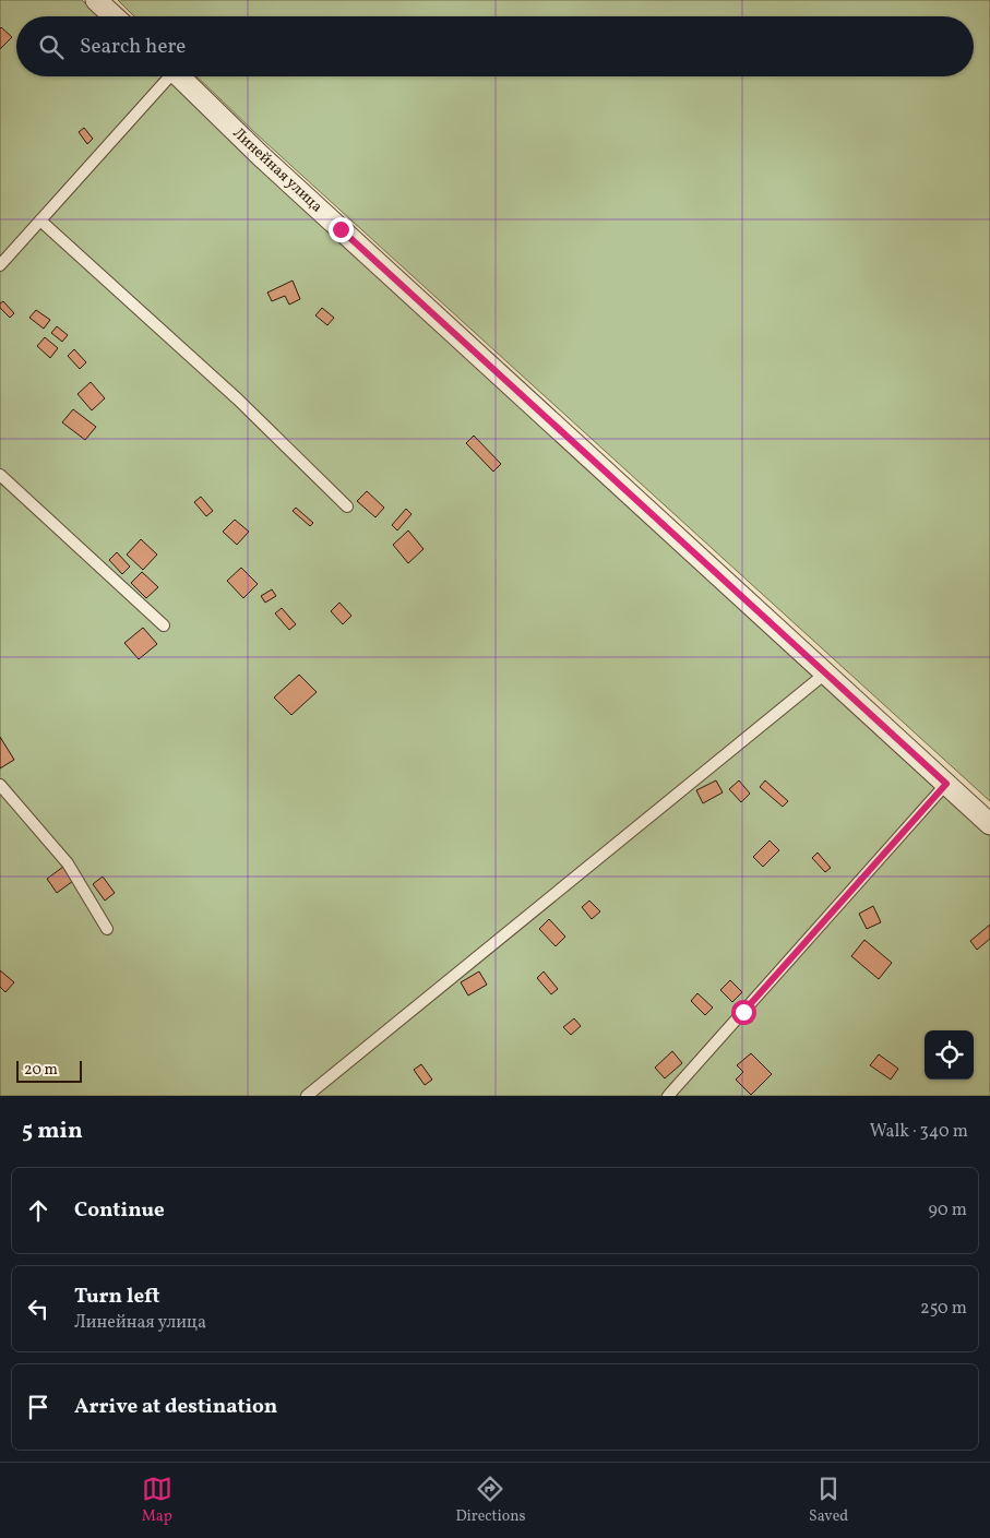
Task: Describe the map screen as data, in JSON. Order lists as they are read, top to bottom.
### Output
{
  "streets": {
    "street": ["Линейная улица"]
  },
  "scale_bar": "20 m",
  "page": {
    "search": "Search here",
    "scale": "20 m",
    "heading": ["5 min", "Walk · 340 m"],
    "list": [
      ["Continue", "90 m"],
      ["Turn left", "Линейная улица", "250 m"],
      "Arrive at destination"
    ],
    "nav": ["Map", "Directions", "Saved"]
  }
}
